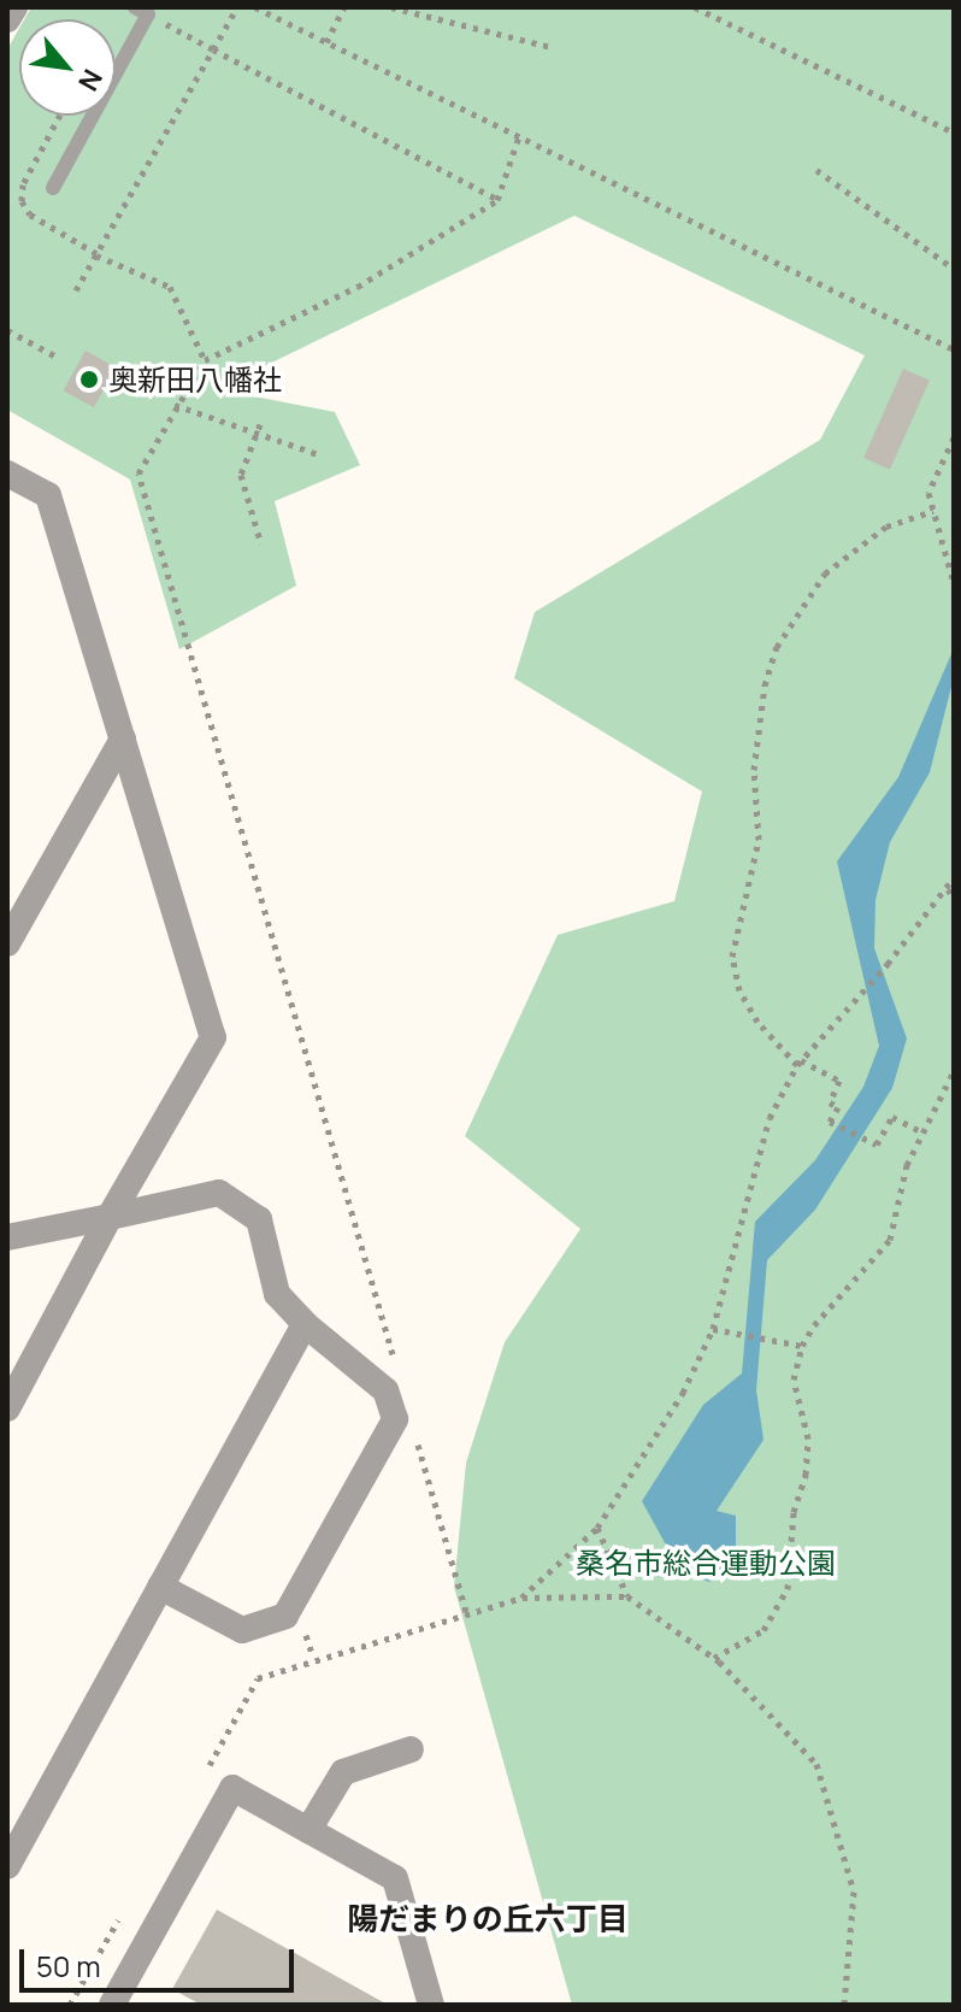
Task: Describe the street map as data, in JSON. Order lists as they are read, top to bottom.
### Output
{
  "districts": ["陽だまりの丘六丁目"],
  "parks": ["桑名市総合運動公園"],
  "places": ["奥新田八幡社"],
  "scale_bar": "50 m",
  "north": "bottom right"
}
